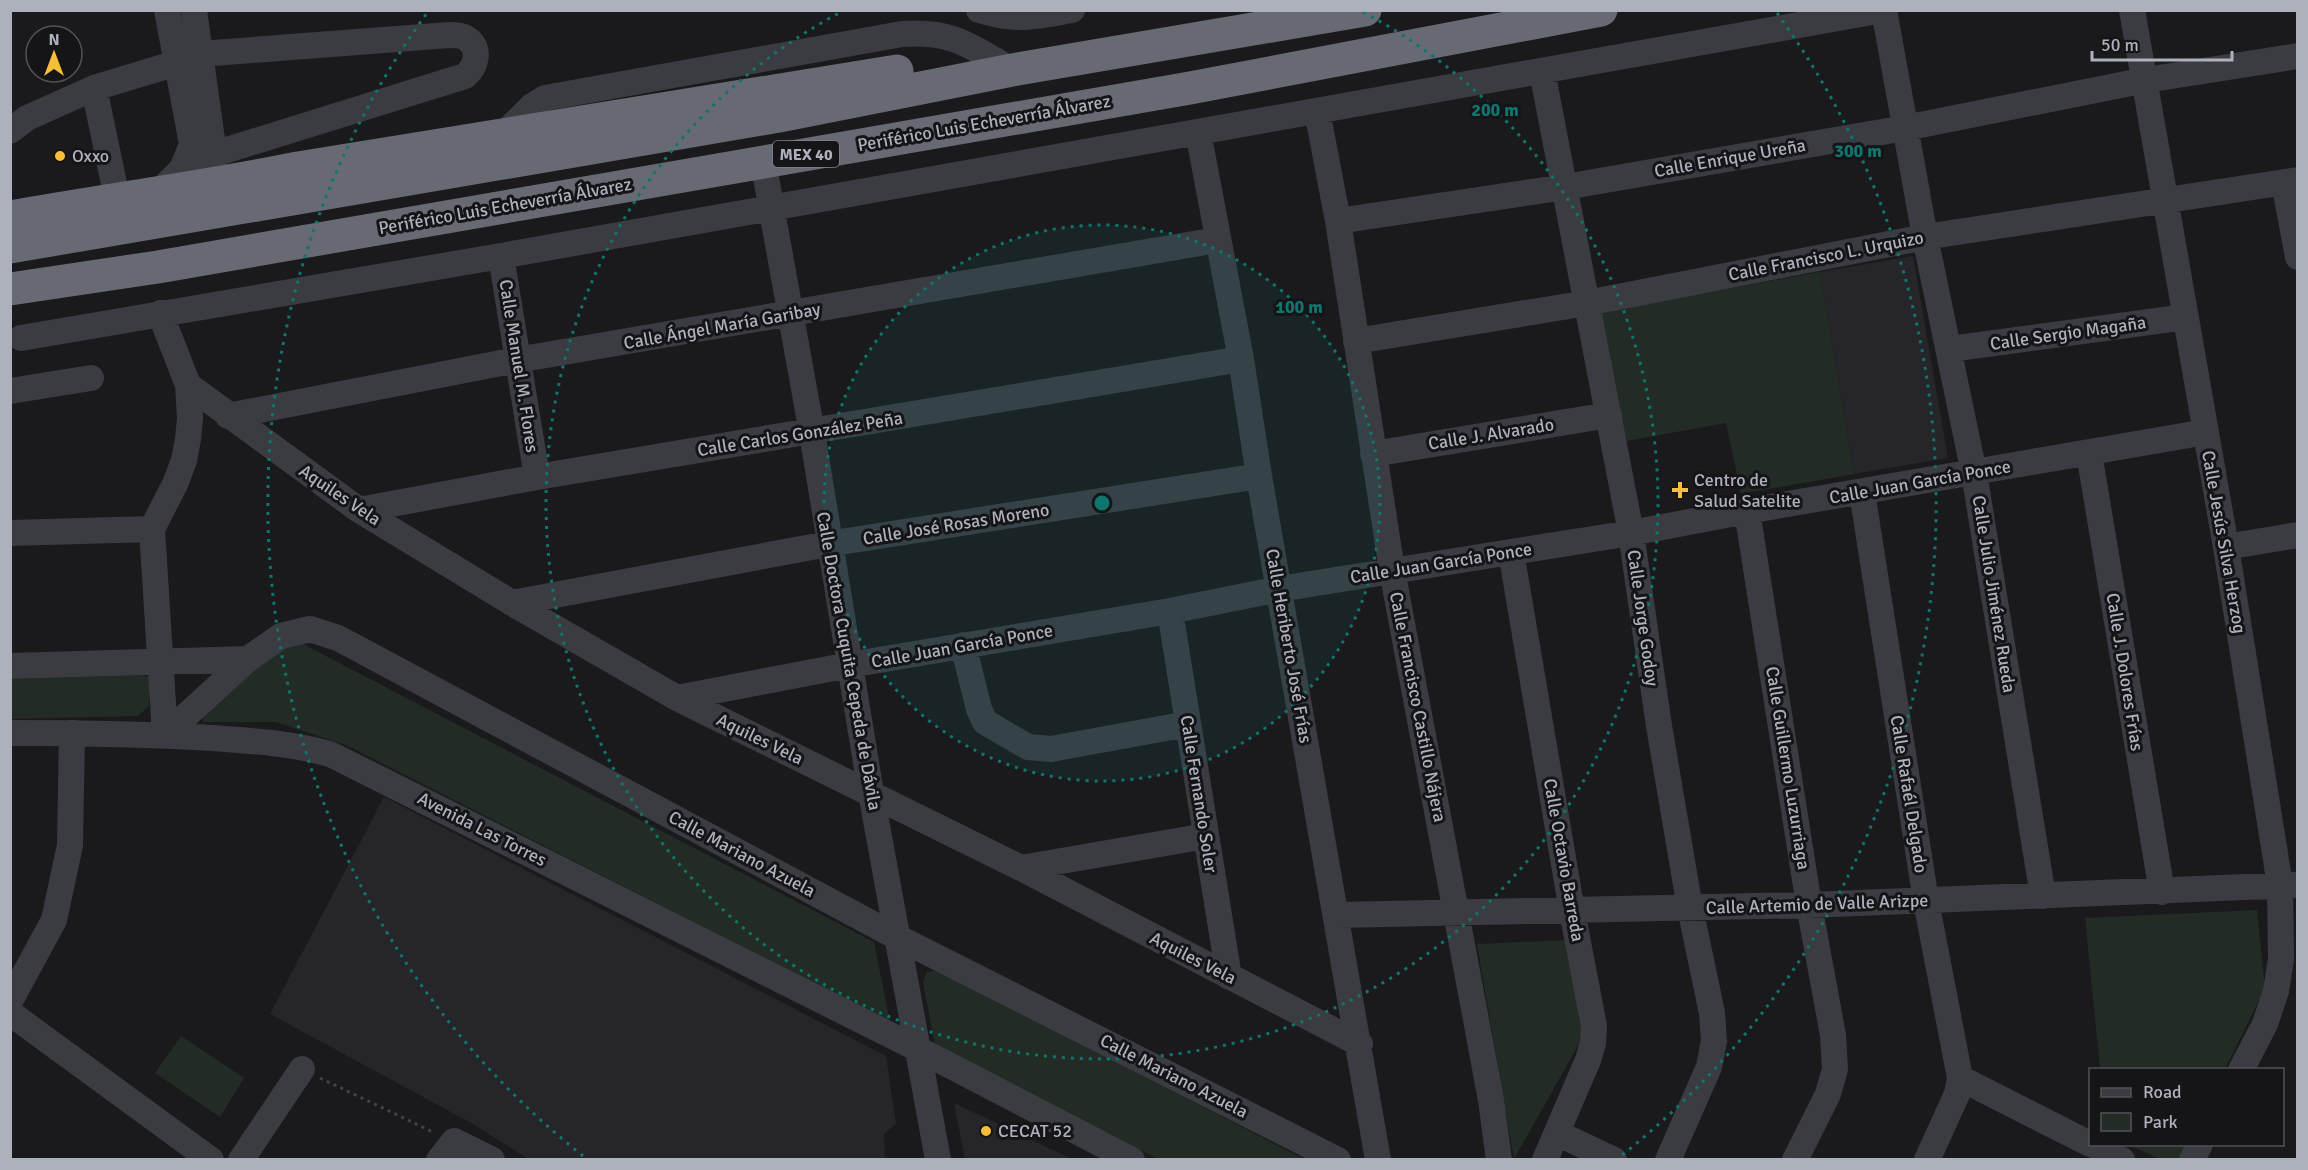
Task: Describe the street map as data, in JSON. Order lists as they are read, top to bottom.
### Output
{
  "streets": {
    "highway": ["Periférico Luis Echeverría Álvarez", "MEX 40"],
    "street": [
      "Calle Enrique Ureña",
      "Calle Francisco L. Urquizo",
      "Calle Ángel María Garibay",
      "Calle Sergio Magaña",
      "Calle Manuel M. Flores",
      "Calle Carlos González Peña",
      "Calle J. Alvarado",
      "Calle Juan García Ponce",
      "Aquiles Vela",
      "Calle José Rosas Moreno",
      "Calle Jesús Silva Herzog",
      "Calle Julio Jiménez Rueda",
      "Calle Jorge Godoy",
      "Calle Heriberto José Frías",
      "Calle Doctora Cuquita Cepeda de Dávila",
      "Calle J. Dolores Frías",
      "Calle Francisco Castillo Nájera",
      "Calle Guillermo Luzurriaga",
      "Calle Fernando Soler",
      "Calle Rafaél Delgado",
      "Avenida Las Torres",
      "Calle Mariano Azuela",
      "Calle Octavio Barreda",
      "Calle Artemio de Valle Arizpe"
    ]
  },
  "crossings": [
    ["Periférico Luis Echeverría Álvarez", "Calle Doctora Cuquita Cepeda de Dávila"],
    ["Calle Enrique Ureña", "Calle Jesús Silva Herzog"],
    ["Calle Enrique Ureña", "Calle Julio Jiménez Rueda"],
    ["Calle Enrique Ureña", "Calle Jorge Godoy"],
    ["Calle Enrique Ureña", "Calle Francisco Castillo Nájera"],
    ["Calle Francisco L. Urquizo", "Calle Jesús Silva Herzog"],
    ["Calle Francisco L. Urquizo", "Calle Julio Jiménez Rueda"],
    ["Calle Francisco L. Urquizo", "Calle Jorge Godoy"],
    ["Calle Francisco L. Urquizo", "Calle Francisco Castillo Nájera"],
    ["Calle Ángel María Garibay", "Calle Manuel M. Flores"],
    ["Calle Ángel María Garibay", "Aquiles Vela"],
    ["Calle Ángel María Garibay", "Calle Heriberto José Frías"],
    ["Calle Ángel María Garibay", "Calle Doctora Cuquita Cepeda de Dávila"],
    ["Calle Sergio Magaña", "Calle Jesús Silva Herzog"],
    ["Calle Sergio Magaña", "Calle Julio Jiménez Rueda"],
    ["Calle Manuel M. Flores", "Calle Carlos González Peña"],
    ["Calle Carlos González Peña", "Aquiles Vela"],
    ["Calle Carlos González Peña", "Calle Heriberto José Frías"],
    ["Calle Carlos González Peña", "Calle Doctora Cuquita Cepeda de Dávila"],
    ["Calle J. Alvarado", "Calle Jorge Godoy"],
    ["Calle J. Alvarado", "Calle Francisco Castillo Nájera"],
    ["Calle Juan García Ponce", "Aquiles Vela"],
    ["Calle Juan García Ponce", "Calle Jesús Silva Herzog"],
    ["Calle Juan García Ponce", "Calle Julio Jiménez Rueda"],
    ["Calle Juan García Ponce", "Calle Jorge Godoy"],
    ["Calle Juan García Ponce", "Calle Heriberto José Frías"],
    ["Calle Juan García Ponce", "Calle Doctora Cuquita Cepeda de Dávila"],
    ["Calle Juan García Ponce", "Calle J. Dolores Frías"],
    ["Calle Juan García Ponce", "Calle Francisco Castillo Nájera"],
    ["Calle Juan García Ponce", "Calle Guillermo Luzurriaga"],
    ["Calle Juan García Ponce", "Calle Fernando Soler"],
    ["Calle Juan García Ponce", "Calle Rafaél Delgado"],
    ["Calle Juan García Ponce", "Calle Octavio Barreda"],
    ["Aquiles Vela", "Calle José Rosas Moreno"],
    ["Aquiles Vela", "Calle Heriberto José Frías"],
    ["Aquiles Vela", "Calle Doctora Cuquita Cepeda de Dávila"],
    ["Aquiles Vela", "Calle Fernando Soler"],
    ["Calle José Rosas Moreno", "Calle Heriberto José Frías"],
    ["Calle José Rosas Moreno", "Calle Doctora Cuquita Cepeda de Dávila"],
    ["Calle Jesús Silva Herzog", "Calle Artemio de Valle Arizpe"],
    ["Calle Julio Jiménez Rueda", "Calle Artemio de Valle Arizpe"],
    ["Calle Jorge Godoy", "Calle Artemio de Valle Arizpe"],
    ["Calle Heriberto José Frías", "Calle Artemio de Valle Arizpe"],
    ["Calle Doctora Cuquita Cepeda de Dávila", "Avenida Las Torres"],
    ["Calle Doctora Cuquita Cepeda de Dávila", "Calle Mariano Azuela"],
    ["Calle J. Dolores Frías", "Calle Artemio de Valle Arizpe"],
    ["Calle Francisco Castillo Nájera", "Calle Artemio de Valle Arizpe"],
    ["Calle Guillermo Luzurriaga", "Calle Artemio de Valle Arizpe"],
    ["Calle Rafaél Delgado", "Calle Artemio de Valle Arizpe"],
    ["Avenida Las Torres", "Calle Mariano Azuela"],
    ["Calle Octavio Barreda", "Calle Artemio de Valle Arizpe"]
  ],
  "places": {
    "other": ["Oxxo", "CECAT 52"],
    "health": ["Centro de Salud Satelite"]
  },
  "legend": ["Road", "Park"],
  "scale_bar": "50 m",
  "north": "top",
  "rings": ["200 m", "300 m", "100 m"]
}
